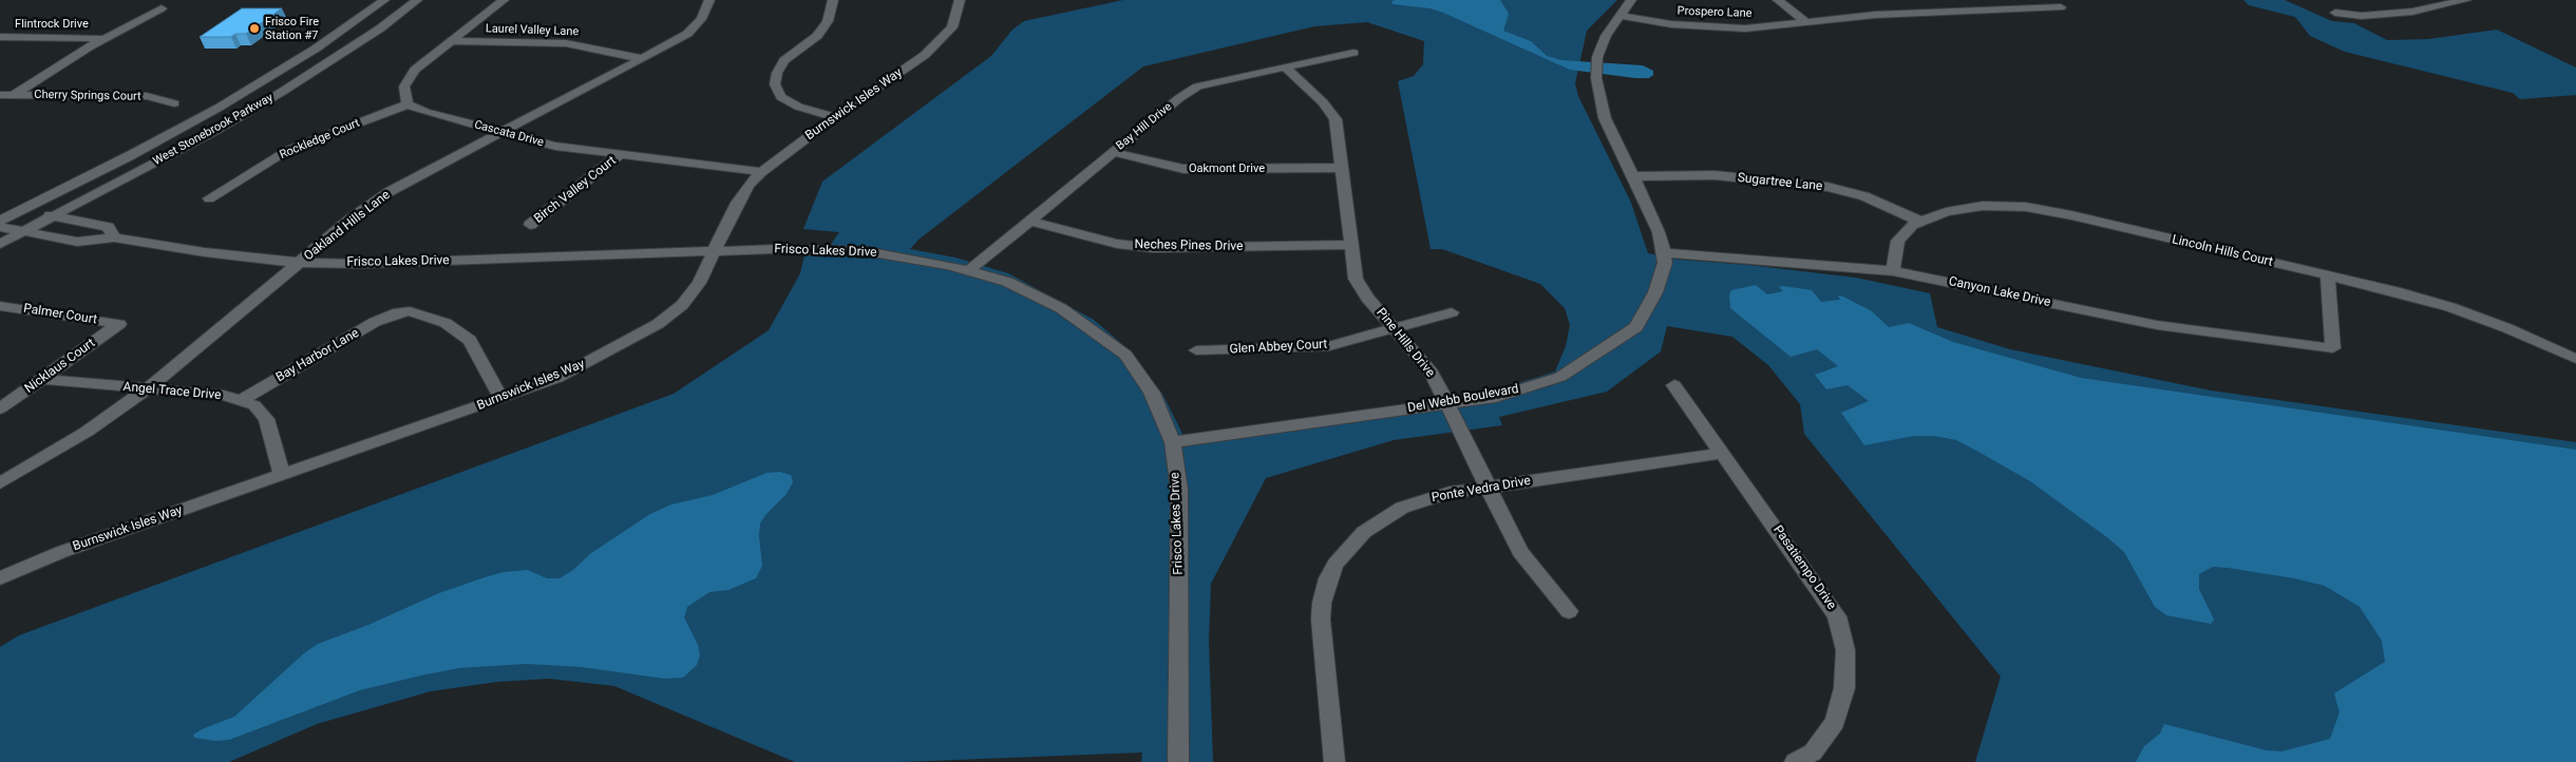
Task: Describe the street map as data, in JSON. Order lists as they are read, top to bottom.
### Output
{
  "streets": {
    "street": [
      "Prospero Lane",
      "Flintrock Drive",
      "Laurel Valley Lane",
      "Cherry Springs Court",
      "Burnswick Isles Way",
      "Bay Hill Drive",
      "West Stonebrook Parkway",
      "Cascata Drive",
      "Rockledge Court",
      "Oakmont Drive",
      "Sugartree Lane",
      "Birch Valley Court",
      "Oakland Hills Lane",
      "Neches Pines Drive",
      "Frisco Lakes Drive",
      "Lincoln Hills Court",
      "Canyon Lake Drive",
      "Palmer Court",
      "Pine Hills Drive",
      "Glen Abbey Court",
      "Bay Harbor Lane",
      "Nicklaus Court",
      "Angel Trace Drive",
      "Del Webb Boulevard",
      "Ponte Vedra Drive",
      "Pasatiempo Drive"
    ]
  },
  "crossings": [
    ["Prospero Lane", "Del Webb Boulevard"],
    ["Laurel Valley Lane", "Oakland Hills Lane"],
    ["Burnswick Isles Way", "Cascata Drive"],
    ["Burnswick Isles Way", "Frisco Lakes Drive"],
    ["Burnswick Isles Way", "Bay Harbor Lane"],
    ["Burnswick Isles Way", "Angel Trace Drive"],
    ["Bay Hill Drive", "Oakmont Drive"],
    ["Bay Hill Drive", "Neches Pines Drive"],
    ["Bay Hill Drive", "Frisco Lakes Drive"],
    ["Bay Hill Drive", "Pine Hills Drive"],
    ["West Stonebrook Parkway", "Frisco Lakes Drive"],
    ["Cascata Drive", "Rockledge Court"],
    ["Cascata Drive", "Birch Valley Court"],
    ["Cascata Drive", "Oakland Hills Lane"],
    ["Oakmont Drive", "Pine Hills Drive"],
    ["Sugartree Lane", "Lincoln Hills Court"],
    ["Sugartree Lane", "Del Webb Boulevard"],
    ["Oakland Hills Lane", "Frisco Lakes Drive"],
    ["Oakland Hills Lane", "Angel Trace Drive"],
    ["Neches Pines Drive", "Pine Hills Drive"],
    ["Frisco Lakes Drive", "Del Webb Boulevard"],
    ["Lincoln Hills Court", "Canyon Lake Drive"],
    ["Canyon Lake Drive", "Del Webb Boulevard"],
    ["Palmer Court", "Nicklaus Court"],
    ["Pine Hills Drive", "Glen Abbey Court"],
    ["Pine Hills Drive", "Del Webb Boulevard"],
    ["Pine Hills Drive", "Ponte Vedra Drive"],
    ["Bay Harbor Lane", "Angel Trace Drive"],
    ["Nicklaus Court", "Angel Trace Drive"],
    ["Ponte Vedra Drive", "Pasatiempo Drive"]
  ],
  "places": ["Frisco Fire Station #7"]
}
